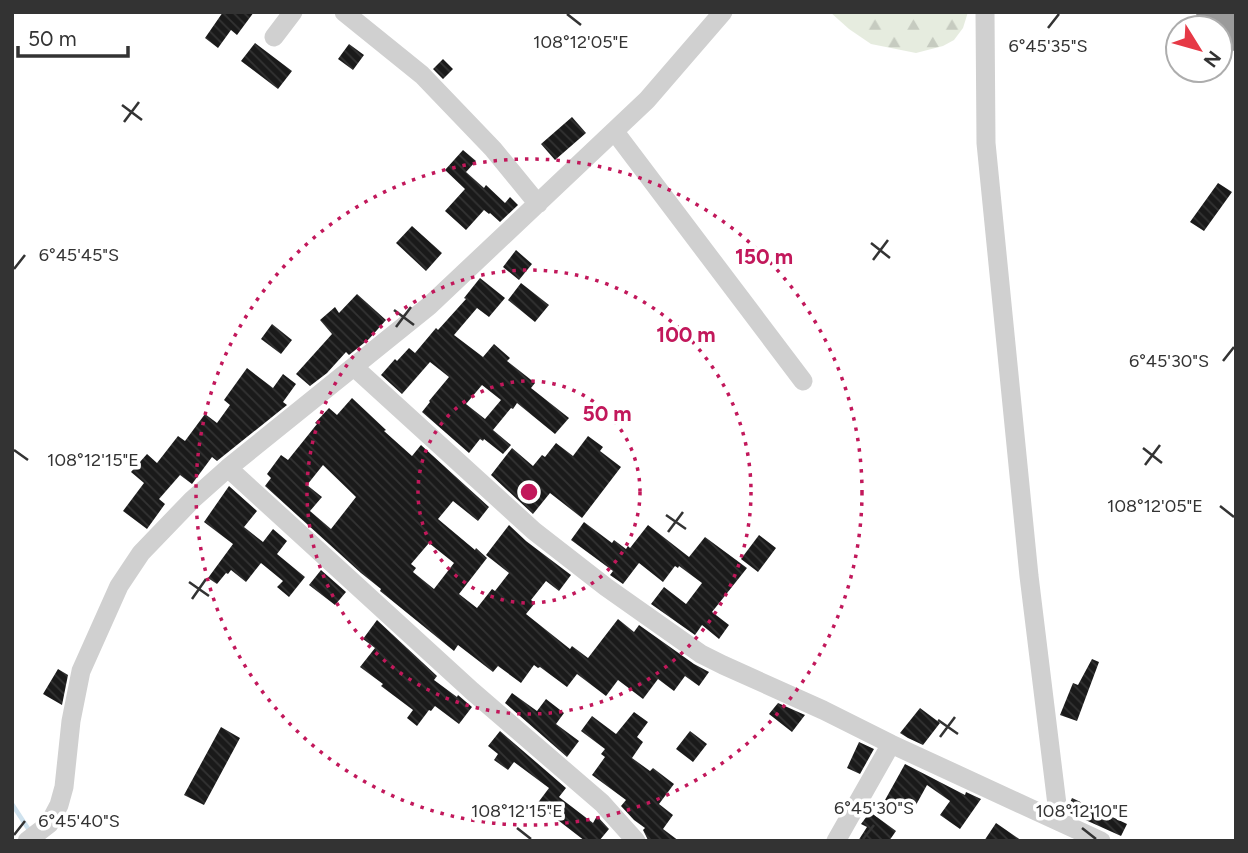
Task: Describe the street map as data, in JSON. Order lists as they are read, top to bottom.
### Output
{
  "scale_bar": "50 m",
  "north": "bottom right",
  "coordinates": [
    "108°12'05\"E",
    "6°45'35\"S",
    "6°45'45\"S",
    "6°45'30\"S",
    "108°12'15\"E",
    "108°12'10\"E",
    "6°45'40\"S"
  ],
  "rings": ["150 m", "100 m", "50 m"]
}
